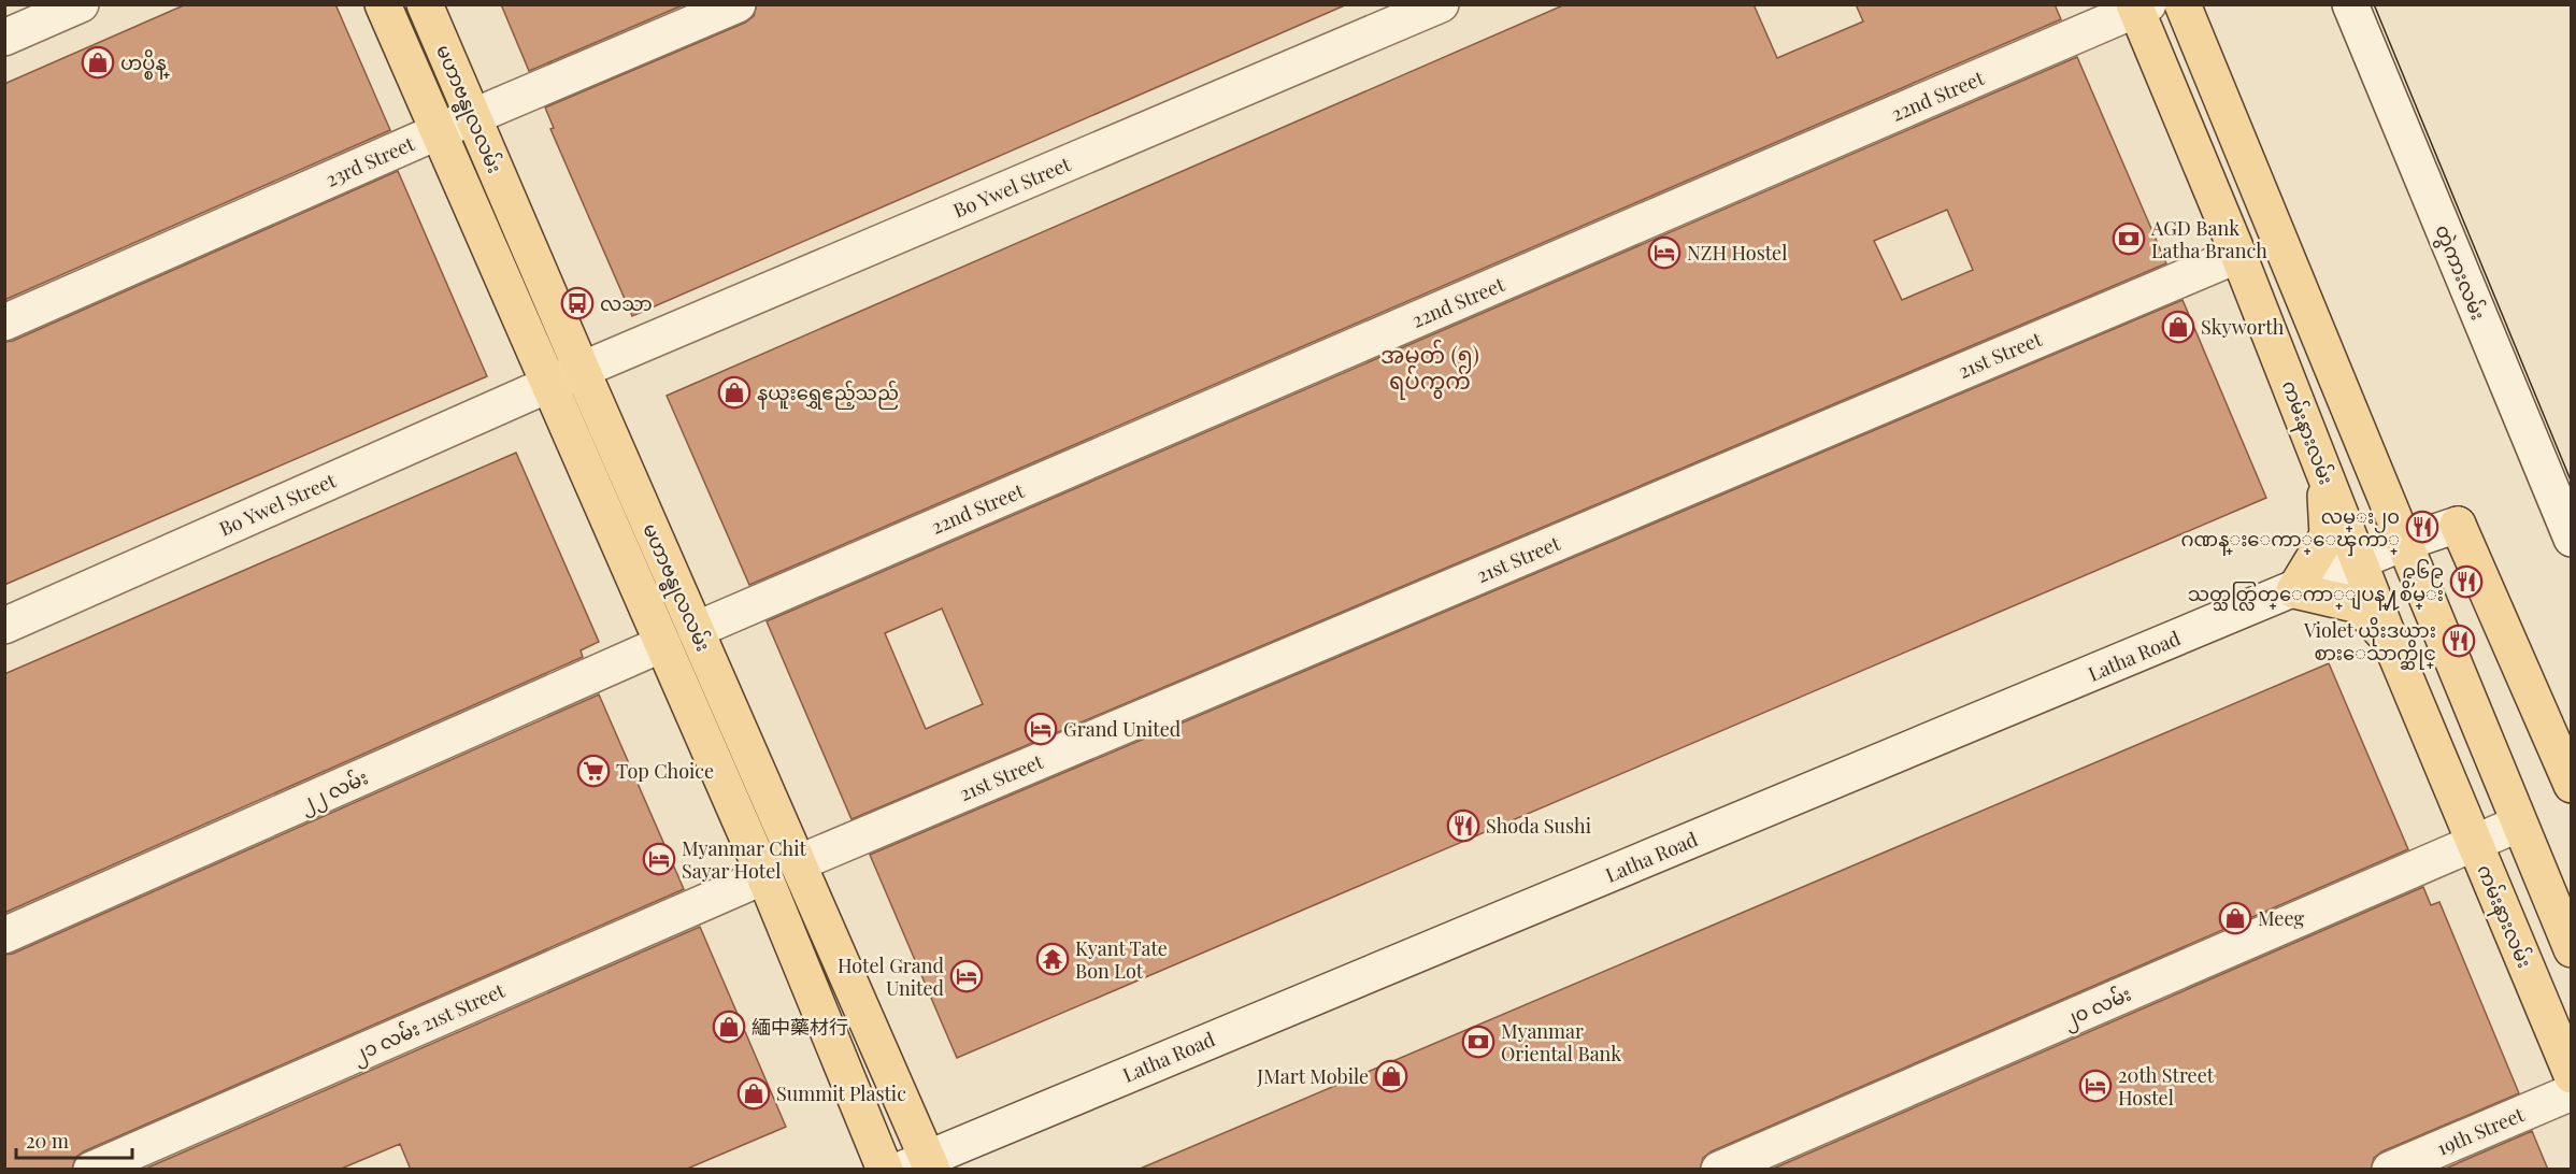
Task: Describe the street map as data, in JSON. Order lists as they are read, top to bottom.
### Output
{
  "streets": {
    "main road": ["မဟာဗန္ဓုလလမ်း", "ကမ်းနားလမ်း"],
    "street": [
      "22nd Street",
      "23rd Street",
      "Bo Ywel Street",
      "တွဲကားလမ်း",
      "21st Street",
      "Latha Road",
      "၂၂ လမ်း",
      "၂၀ လမ်း",
      "၂၁ လမ်း 21st Street",
      "19th Street"
    ]
  },
  "crossings": [
    ["22nd Street", "မဟာဗန္ဓုလလမ်း"],
    ["22nd Street", "ကမ်းနားလမ်း"],
    ["မဟာဗန္ဓုလလမ်း", "23rd Street"],
    ["မဟာဗန္ဓုလလမ်း", "Bo Ywel Street"],
    ["မဟာဗန္ဓုလလမ်း", "21st Street"],
    ["မဟာဗန္ဓုလလမ်း", "Latha Road"],
    ["မဟာဗန္ဓုလလမ်း", "၂၂ လမ်း"],
    ["မဟာဗန္ဓုလလမ်း", "၂၁ လမ်း 21st Street"],
    ["21st Street", "ကမ်းနားလမ်း"],
    ["ကမ်းနားလမ်း", "Latha Road"],
    ["ကမ်းနားလမ်း", "၂၀ လမ်း"]
  ],
  "districts": ["အမှတ် (၅) ရပ်ကွက်"],
  "places": {
    "shop": [
      "ဟပ္စိန္",
      "Skyworth",
      "နယူးရွှေဧည့်သည်",
      "Meeg",
      "緬中藥材行",
      "JMart Mobile",
      "Summit Plastic"
    ],
    "bank": ["AGD Bank Latha Branch", "Myanmar Oriental Bank"],
    "hotel": [
      "NZH Hostel",
      "Grand United",
      "Myanmar Chit Sayar Hotel",
      "Hotel Grand United",
      "20th Street Hostel"
    ],
    "bus stop": ["လသာ"],
    "restaurant": [
      "လမ္း၂၀ ဂဏန္းေကာ္ေၾကာ္",
      "၉၆၉ သတ္သတ္လြတ္ေကာ္ျပန္႔စိမ္း",
      "Violet ယိုးဒယား စားေသာက္ဆိုင္",
      "Shoda Sushi"
    ],
    "supermarket": ["Top Choice"],
    "temple": ["Kyant Tate Bon Lot"]
  },
  "scale_bar": "20 m"
}
